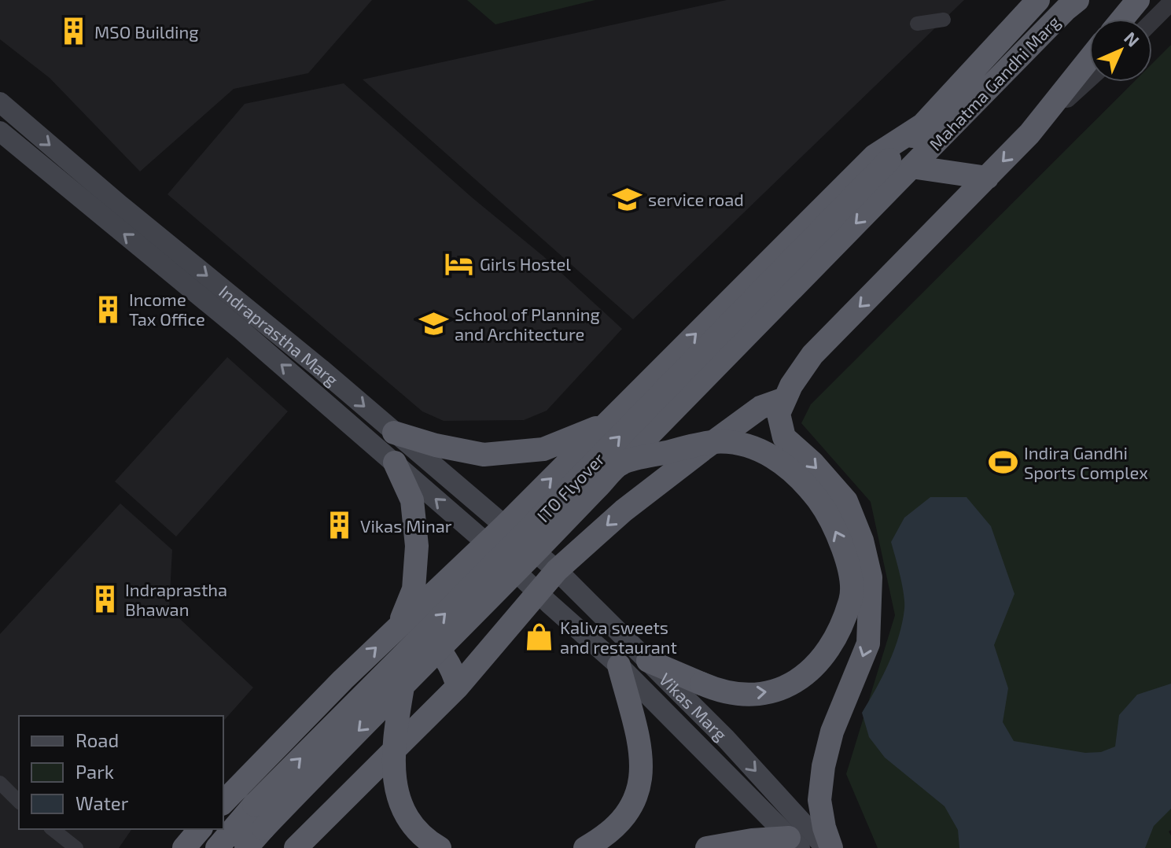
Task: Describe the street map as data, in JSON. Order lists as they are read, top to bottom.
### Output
{
  "streets": {
    "highway": ["Mahatma Gandhi Marg", "ITO Flyover"],
    "main road": ["Indraprastha Marg", "Vikas Marg"]
  },
  "crossings": [
    ["Mahatma Gandhi Marg", "ITO Flyover"],
    ["Indraprastha Marg", "Vikas Marg"]
  ],
  "places": {
    "building": [
      "MSO Building",
      "Income Tax Office",
      "Vikas Minar",
      "Indraprastha Bhawan"
    ],
    "school or university": ["service road", "School of Planning and Architecture"],
    "hotel": ["Girls Hostel"],
    "sports": ["Indira Gandhi Sports Complex"],
    "shop": ["Kaliva sweets and restaurant"]
  },
  "legend": ["Road", "Park", "Water"],
  "north": "top right"
}
